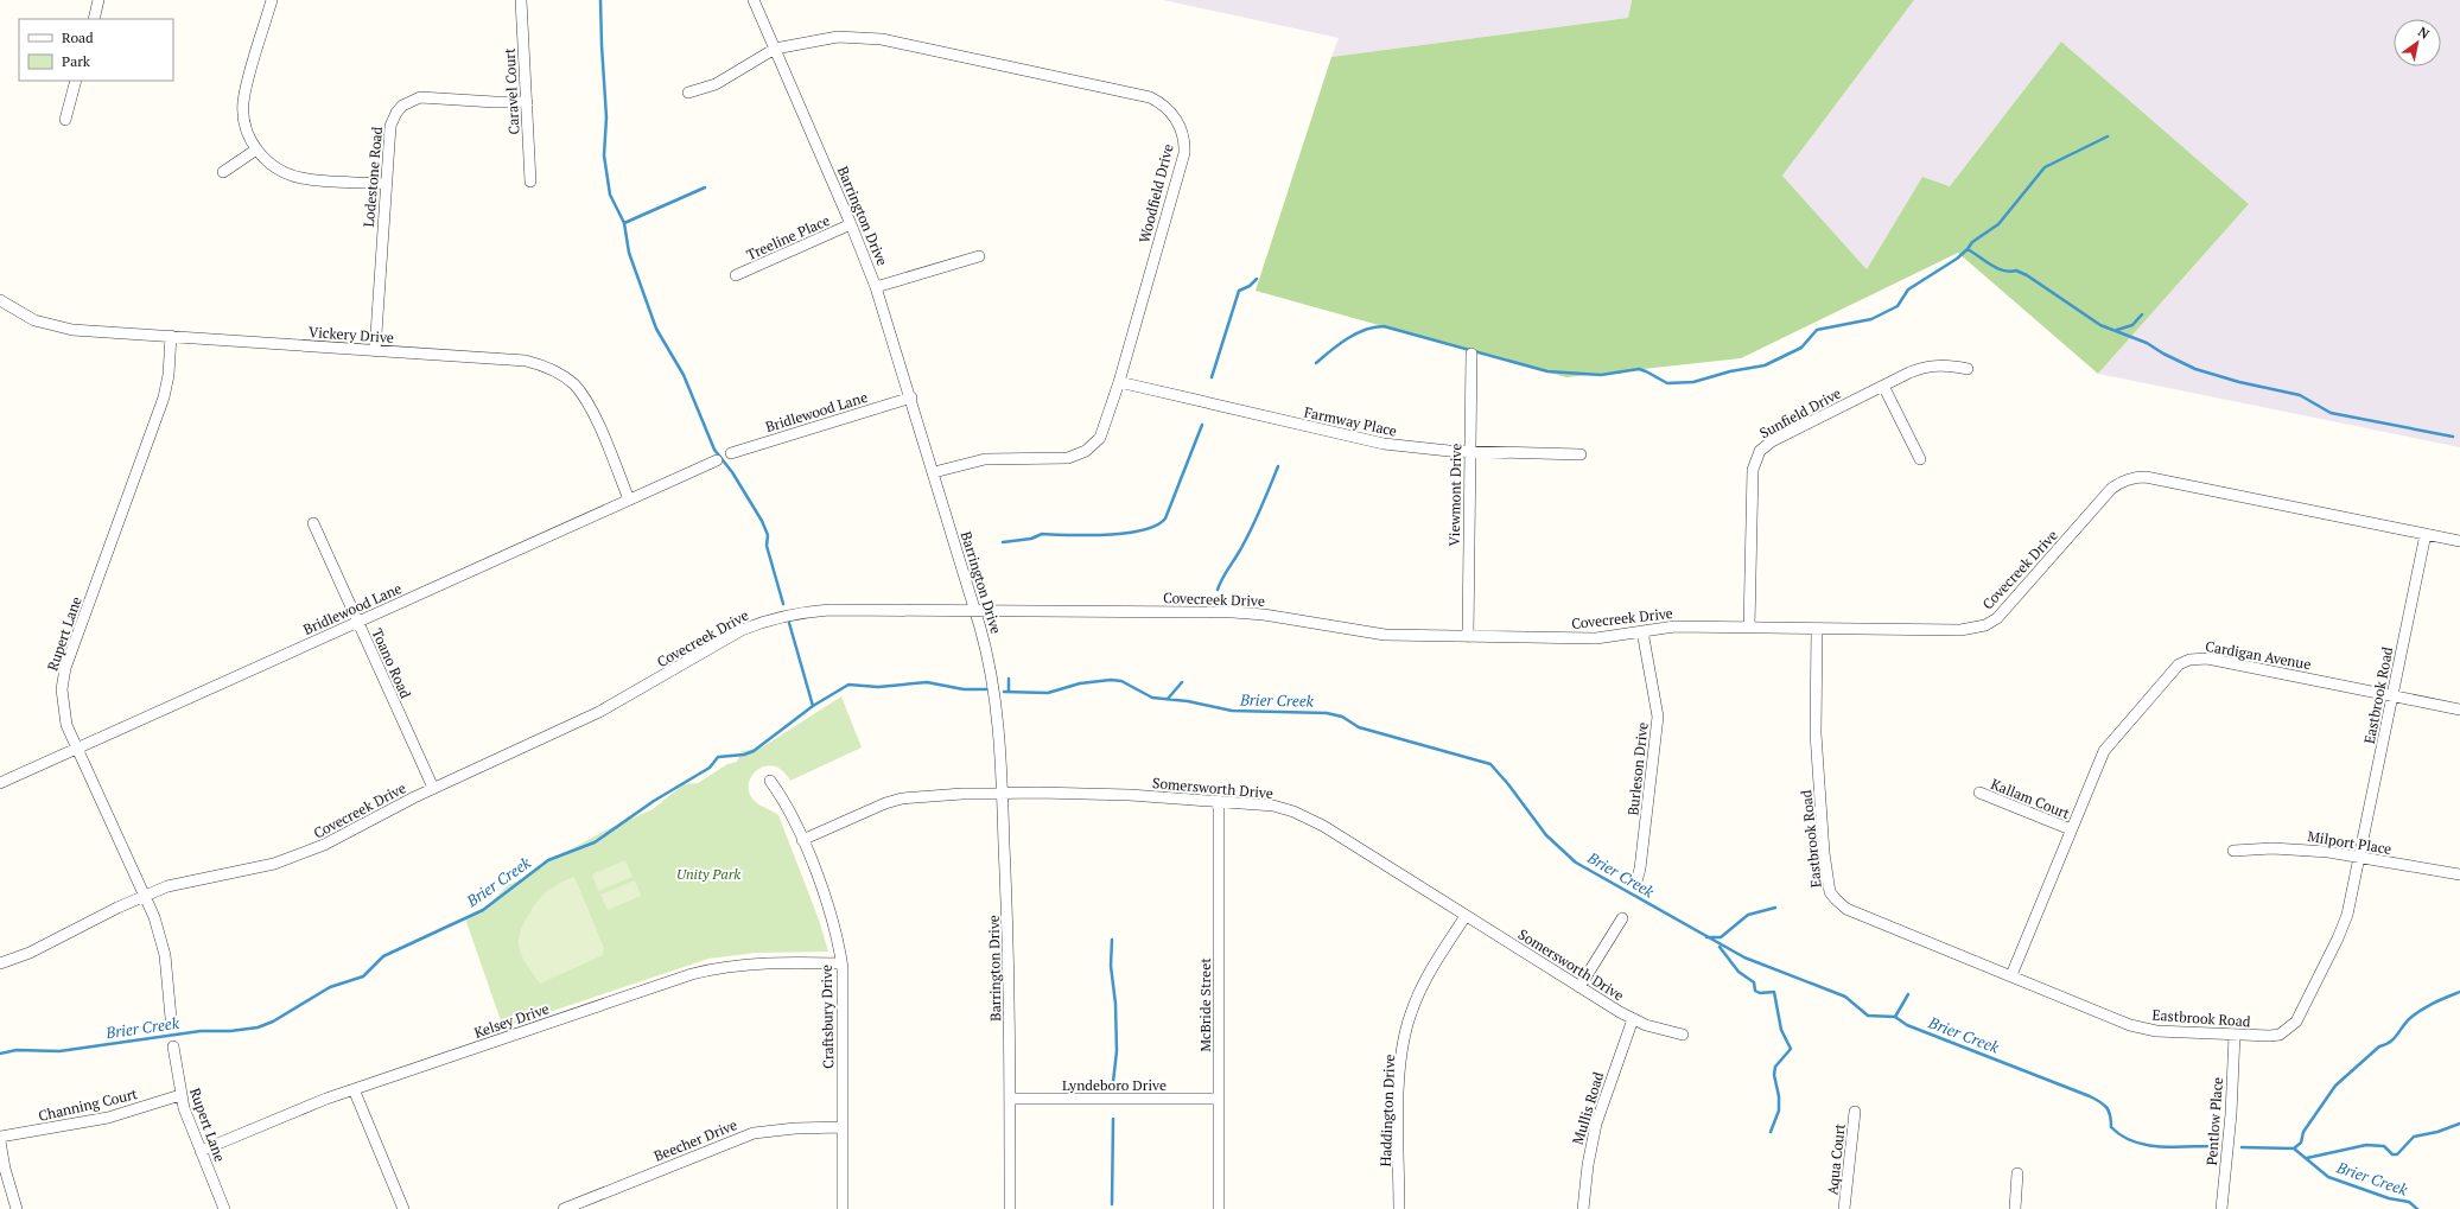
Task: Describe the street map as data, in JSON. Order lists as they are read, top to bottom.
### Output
{
  "streets": {
    "street": [
      "Caravel Court",
      "Lodestone Road",
      "Woodfield Drive",
      "Barrington Drive",
      "Treeline Place",
      "Vickery Drive",
      "Bridlewood Lane",
      "Sunfield Drive",
      "Farmway Place",
      "Viewmont Drive",
      "Covecreek Drive",
      "Rupert Lane",
      "Cardigan Avenue",
      "Toano Road",
      "Eastbrook Road",
      "Burleson Drive",
      "Somersworth Drive",
      "Kallam Court",
      "Milport Place",
      "McBride Street",
      "Craftsbury Drive",
      "Kelsey Drive",
      "Lyndeboro Drive",
      "Channing Court",
      "Mullis Road",
      "Haddington Drive",
      "Pentlow Place",
      "Beecher Drive",
      "Aqua Court"
    ]
  },
  "crossings": [
    ["Caravel Court", "Lodestone Road"],
    ["Lodestone Road", "Vickery Drive"],
    ["Woodfield Drive", "Barrington Drive"],
    ["Woodfield Drive", "Farmway Place"],
    ["Barrington Drive", "Treeline Place"],
    ["Barrington Drive", "Bridlewood Lane"],
    ["Barrington Drive", "Covecreek Drive"],
    ["Barrington Drive", "Somersworth Drive"],
    ["Barrington Drive", "Lyndeboro Drive"],
    ["Vickery Drive", "Bridlewood Lane"],
    ["Vickery Drive", "Rupert Lane"],
    ["Bridlewood Lane", "Rupert Lane"],
    ["Bridlewood Lane", "Toano Road"],
    ["Sunfield Drive", "Covecreek Drive"],
    ["Farmway Place", "Viewmont Drive"],
    ["Viewmont Drive", "Covecreek Drive"],
    ["Covecreek Drive", "Rupert Lane"],
    ["Covecreek Drive", "Toano Road"],
    ["Covecreek Drive", "Eastbrook Road"],
    ["Covecreek Drive", "Burleson Drive"],
    ["Rupert Lane", "Kelsey Drive"],
    ["Rupert Lane", "Channing Court"],
    ["Cardigan Avenue", "Eastbrook Road"],
    ["Cardigan Avenue", "Kallam Court"],
    ["Eastbrook Road", "Milport Place"],
    ["Eastbrook Road", "Pentlow Place"],
    ["Somersworth Drive", "McBride Street"],
    ["Somersworth Drive", "Craftsbury Drive"],
    ["Somersworth Drive", "Mullis Road"],
    ["Somersworth Drive", "Haddington Drive"],
    ["McBride Street", "Lyndeboro Drive"],
    ["Craftsbury Drive", "Kelsey Drive"],
    ["Craftsbury Drive", "Beecher Drive"]
  ],
  "water": ["Brier Creek"],
  "parks": ["Unity Park"],
  "legend": ["Road", "Park"],
  "north": "top right"
}
